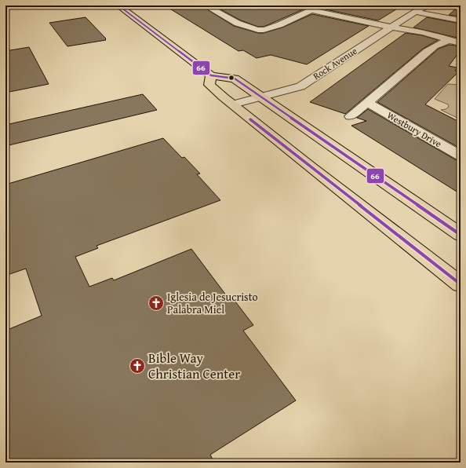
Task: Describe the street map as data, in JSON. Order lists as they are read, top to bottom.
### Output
{
  "streets": {
    "street": ["Rock Avenue", "Westbury Drive"]
  },
  "places": {
    "church": ["Iglesia de Jesucristo Palabra Miel", "Bible Way Christian Center"]
  },
  "lines": ["transit line 66"]
}
